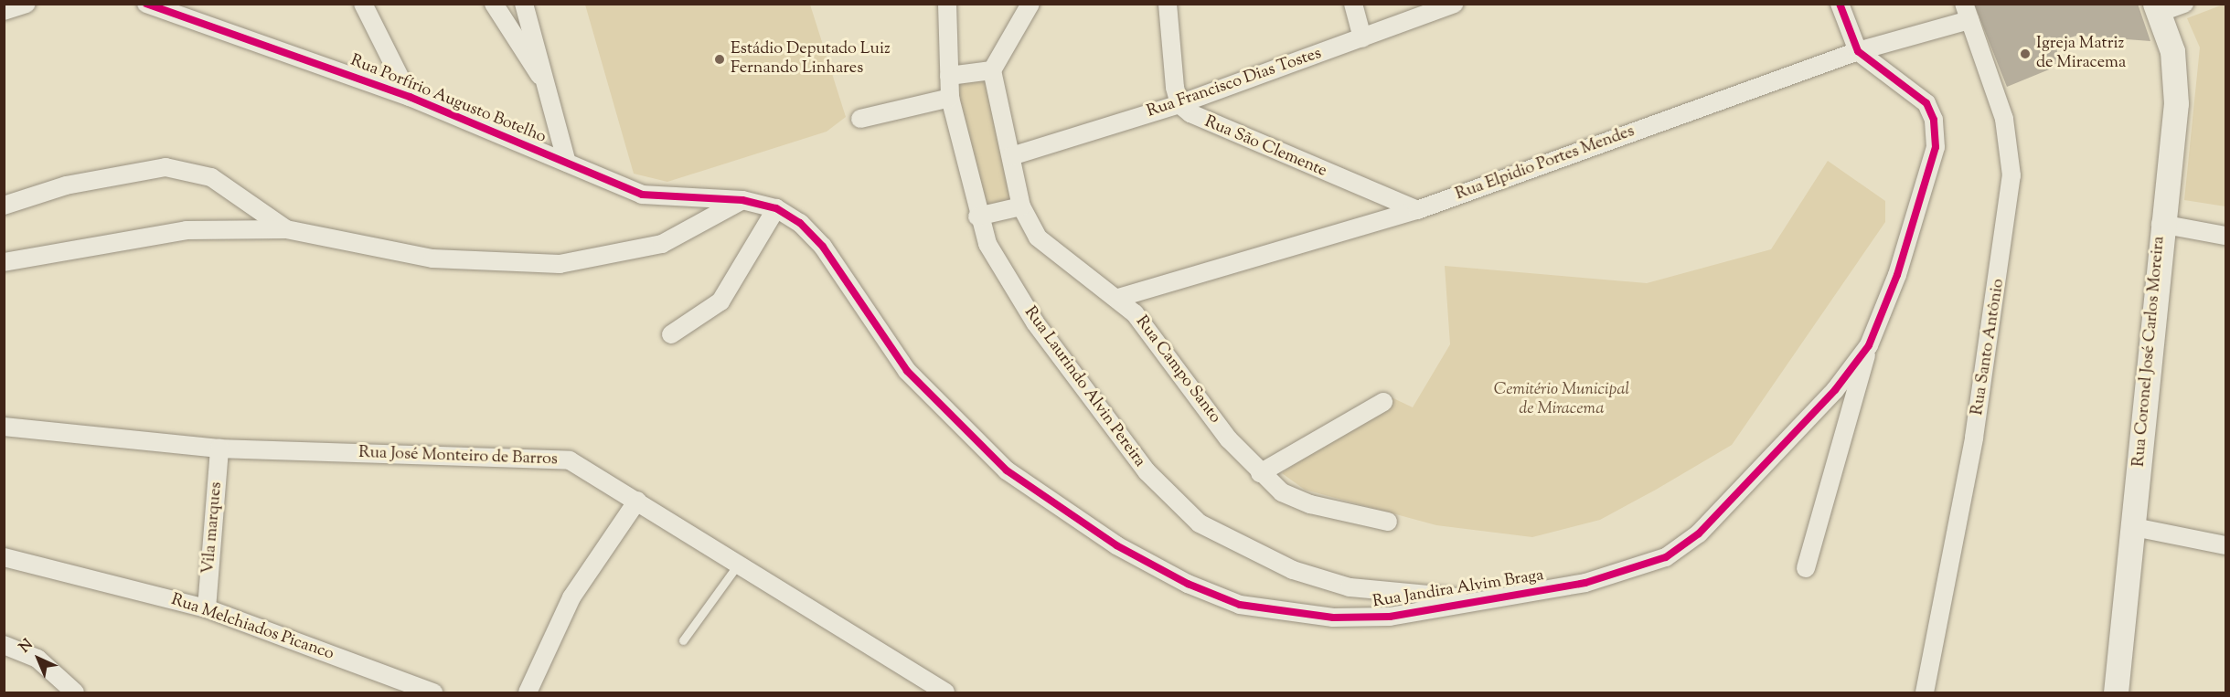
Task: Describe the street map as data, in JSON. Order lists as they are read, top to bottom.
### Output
{
  "streets": {
    "street": [
      "Rua Francisco Dias Tostes",
      "Rua Porfírio Augusto Botelho",
      "Rua São Clemente",
      "Rua Elpidio Portes Mendes",
      "Rua Santo Antônio",
      "Rua Coronel José Carlos Moreira",
      "Rua Campo Santo",
      "Rua Laurindo Alvin Pereira",
      "Rua José Monteiro de Barros",
      "Vila marques",
      "Rua Jandira Alvim Braga",
      "Rua Melchiados Picanco"
    ]
  },
  "crossings": [
    ["Rua Francisco Dias Tostes", "Rua São Clemente"],
    ["Rua Francisco Dias Tostes", "Rua Campo Santo"],
    ["Rua Porfírio Augusto Botelho", "Rua Jandira Alvim Braga"],
    ["Rua São Clemente", "Rua Elpidio Portes Mendes"],
    ["Rua Elpidio Portes Mendes", "Rua Santo Antônio"],
    ["Rua Elpidio Portes Mendes", "Rua Campo Santo"],
    ["Rua Elpidio Portes Mendes", "Rua Jandira Alvim Braga"],
    ["Rua Laurindo Alvin Pereira", "Rua Jandira Alvim Braga"],
    ["Rua José Monteiro de Barros", "Vila marques"],
    ["Vila marques", "Rua Melchiados Picanco"]
  ],
  "parks": ["Cemitério Municipal de Miracema"],
  "places": ["Igreja Matriz de Miracema", "Estádio Deputado Luiz Fernando Linhares"],
  "north": "top left"
}
